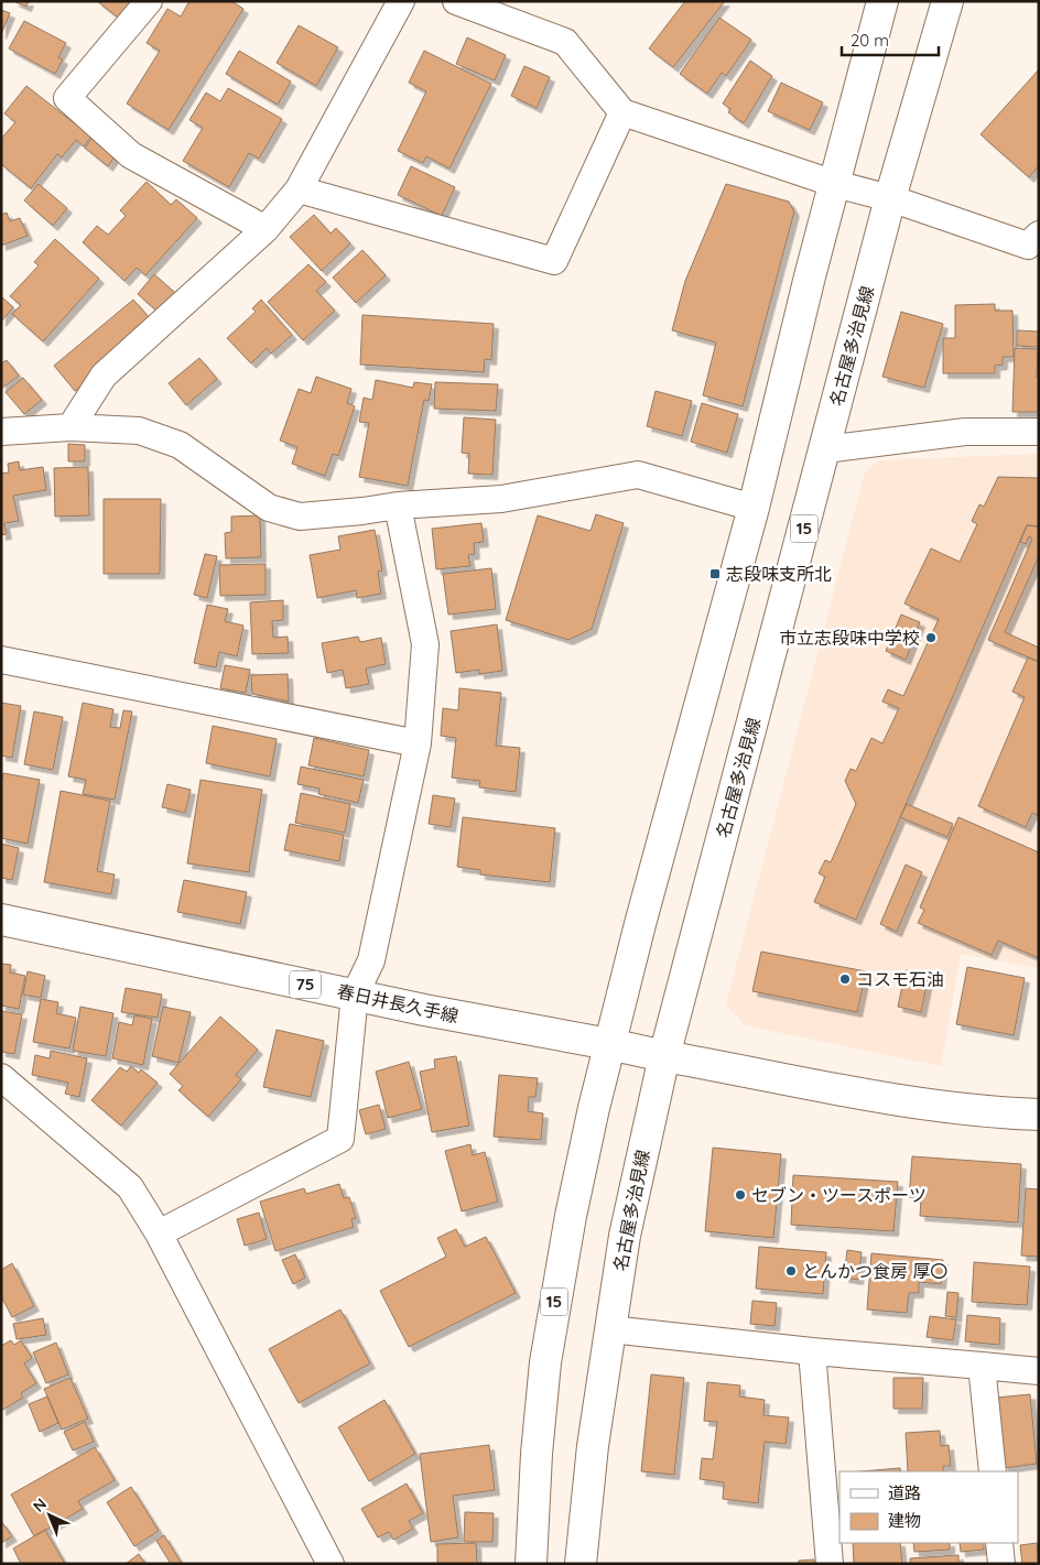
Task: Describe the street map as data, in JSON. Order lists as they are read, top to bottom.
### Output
{
  "streets": {
    "main road": [
      "名古屋多治見線",
      "15",
      "75",
      "春日井長久手線"
    ]
  },
  "crossings": [
    ["名古屋多治見線", "春日井長久手線"],
    ["15", "春日井長久手線"]
  ],
  "places": {
    "transit": ["志段味支所北"],
    "other": [
      "市立志段味中学校",
      "コスモ石油",
      "セブン・ツースポーツ",
      "とんかつ食房 厚〇"
    ]
  },
  "legend": ["道路", "建物"],
  "scale_bar": "20 m",
  "north": "top left"
}
